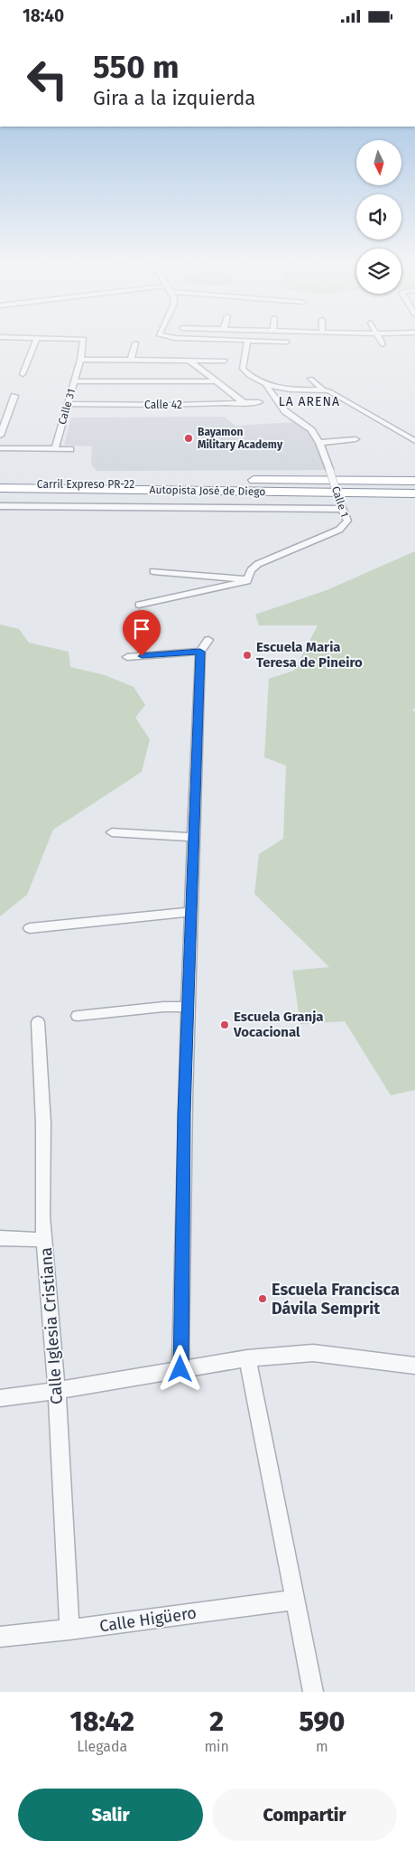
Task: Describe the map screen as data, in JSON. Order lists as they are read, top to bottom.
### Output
{
  "streets": {
    "highway": ["Carril Expreso PR-22", "Autopista José de Diego"],
    "street": [
      "Calle 42",
      "Calle 31",
      "Calle 1",
      "Calle Iglesia Cristiana",
      "Calle Higüero"
    ]
  },
  "crossings": [
    ["Calle 42", "Calle 31"],
    ["Calle Iglesia Cristiana", "Calle Higüero"]
  ],
  "districts": ["LA ARENA"],
  "places": [
    "Bayamon Military Academy",
    "Escuela Maria Teresa de Pineiro",
    "Escuela Granja Vocacional",
    "Escuela Francisca Dávila Semprit"
  ],
  "north": "bottom",
  "page": {
    "status": "18:40",
    "turn": ["550 m", "Gira a la izquierda"],
    "eta": [
      "18:42",
      "Llegada",
      "2",
      "min",
      "590",
      "m"
    ],
    "buttons": ["Salir", "Compartir"]
  }
}
